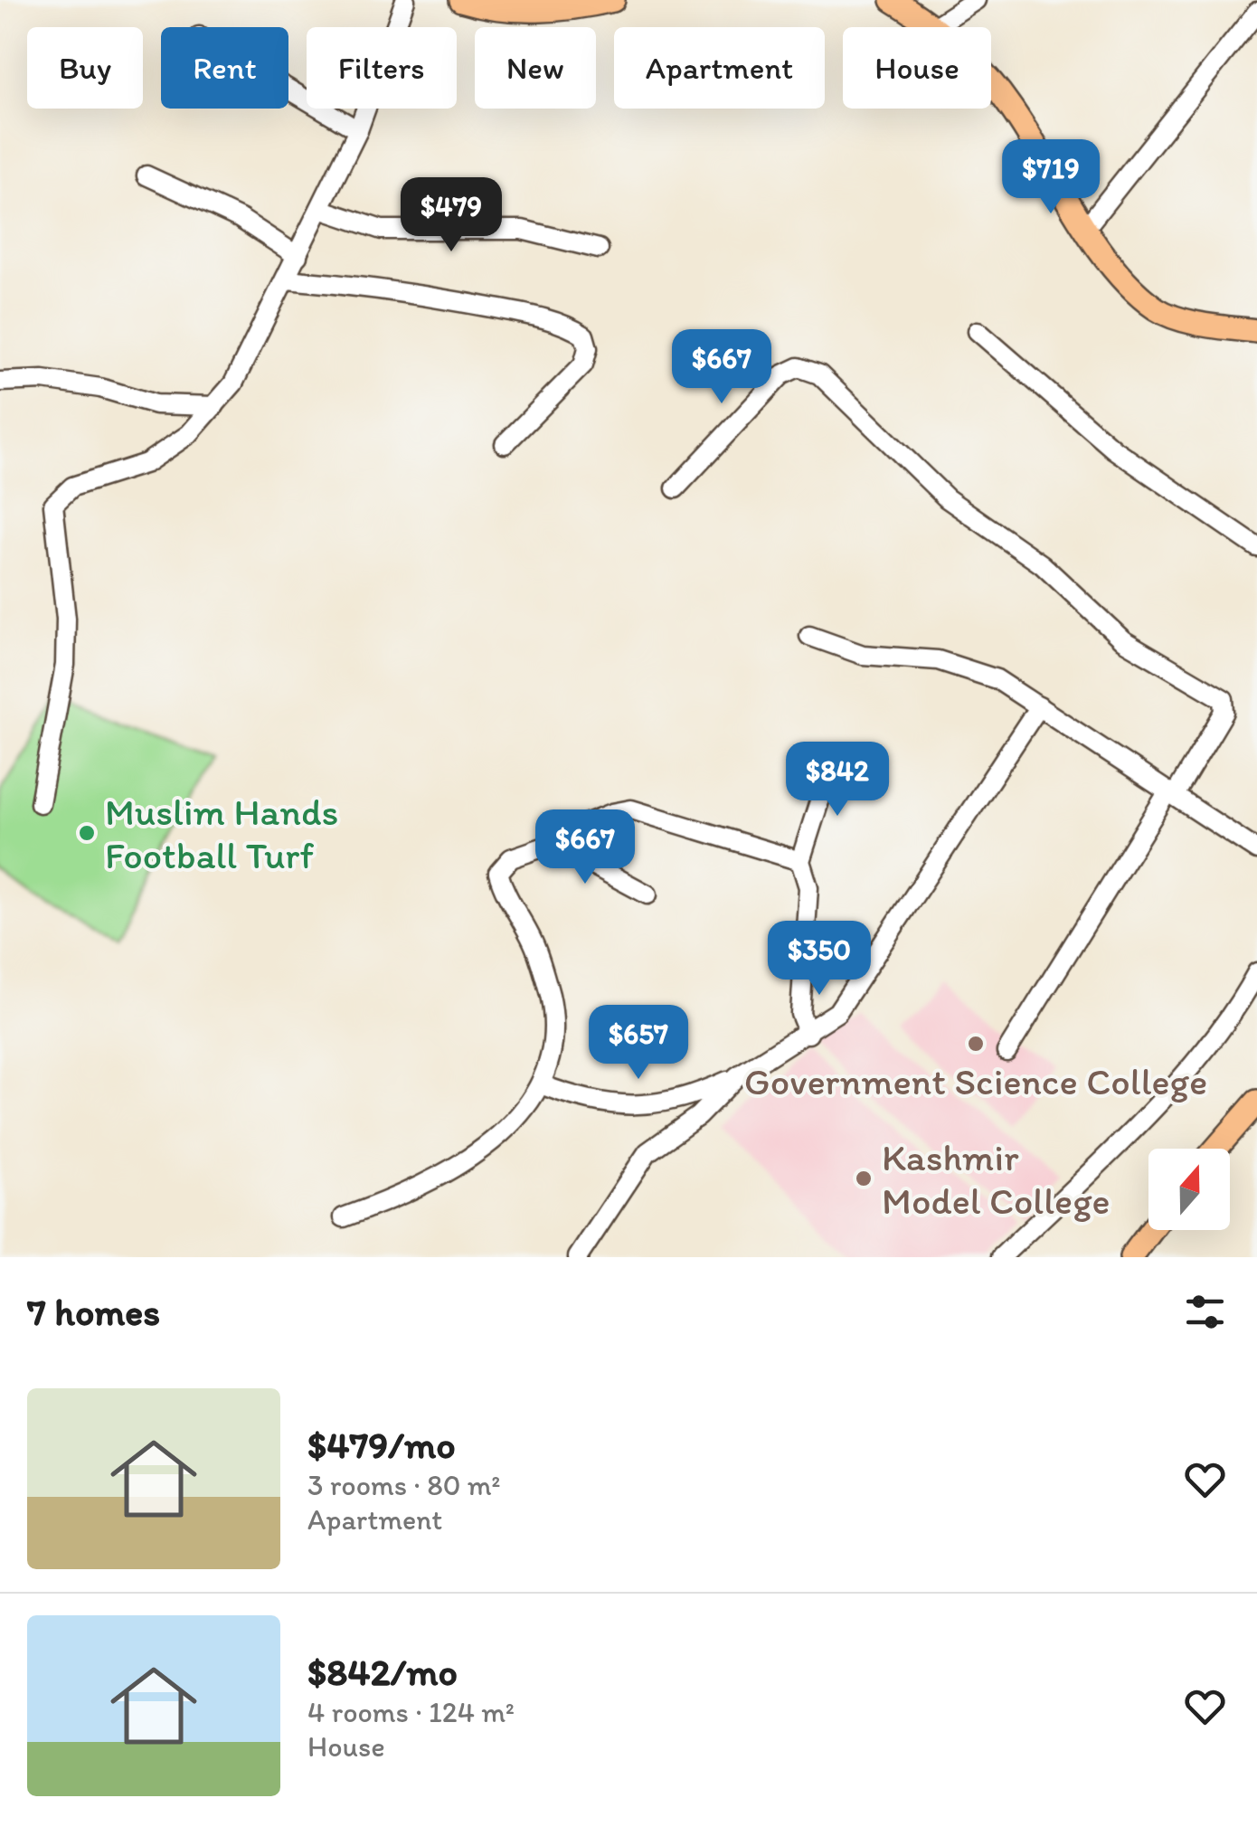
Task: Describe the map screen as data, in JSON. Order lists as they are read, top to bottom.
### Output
{
  "places": ["Muslim Hands Football Turf", "Government Science College", "Kashmir Model College"],
  "north": "top",
  "page": {
    "chip": [
      "Buy",
      "Rent",
      "Filters",
      "New",
      "Apartment",
      "House"
    ],
    "price": [
      "$719",
      "$479",
      "$667",
      "$842",
      "$667",
      "$350",
      "$657"
    ],
    "heading": "7 homes",
    "list": [
      {
        "name": "$479/mo",
        "note": "3 rooms · 80 m² · Apartment"
      },
      {
        "name": "$842/mo",
        "note": "4 rooms · 124 m² · House"
      }
    ]
  }
}
